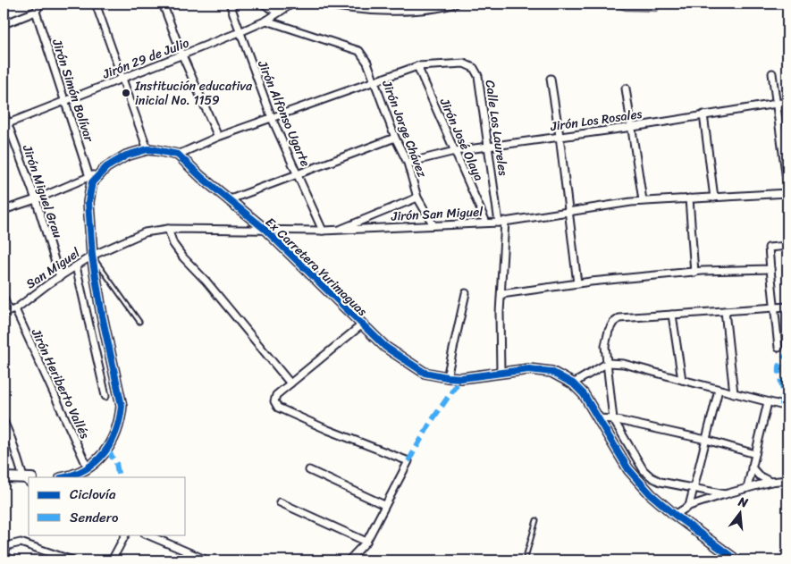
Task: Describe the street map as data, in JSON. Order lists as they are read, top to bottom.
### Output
{
  "streets": {
    "street": [
      "Jirón 29 de Julio",
      "Jirón Simón Bolívar",
      "Jirón Alfonso Ugarte",
      "Jirón Los Rosales",
      "Calle Los Laureles",
      "Jirón Jorge Chávez",
      "Jirón José Olaya",
      "Jirón Miguel Grau",
      "Jirón San Miguel",
      "Ex Carretera Yurimaguas",
      "San Miguel",
      "Jirón Heriberto Vallés"
    ]
  },
  "crossings": [
    ["Jirón 29 de Julio", "Jirón Simón Bolívar"],
    ["Jirón 29 de Julio", "Jirón Alfonso Ugarte"],
    ["Jirón 29 de Julio", "Jirón Jorge Chávez"],
    ["Jirón 29 de Julio", "Jirón Miguel Grau"],
    ["Jirón Alfonso Ugarte", "Jirón San Miguel"],
    ["Jirón Los Rosales", "Calle Los Laureles"],
    ["Jirón Los Rosales", "Jirón Jorge Chávez"],
    ["Jirón Los Rosales", "Jirón José Olaya"],
    ["Calle Los Laureles", "Jirón José Olaya"],
    ["Calle Los Laureles", "Jirón San Miguel"],
    ["Calle Los Laureles", "Ex Carretera Yurimaguas"],
    ["Jirón Jorge Chávez", "Jirón San Miguel"],
    ["Jirón José Olaya", "Jirón San Miguel"],
    ["Jirón Miguel Grau", "San Miguel"],
    ["Jirón San Miguel", "Ex Carretera Yurimaguas"],
    ["Jirón San Miguel", "San Miguel"],
    ["San Miguel", "Jirón Heriberto Vallés"]
  ],
  "places": ["Institución educativa inicial No. 1159"],
  "legend": ["Ciclovía", "Sendero"],
  "north": "top"
}
